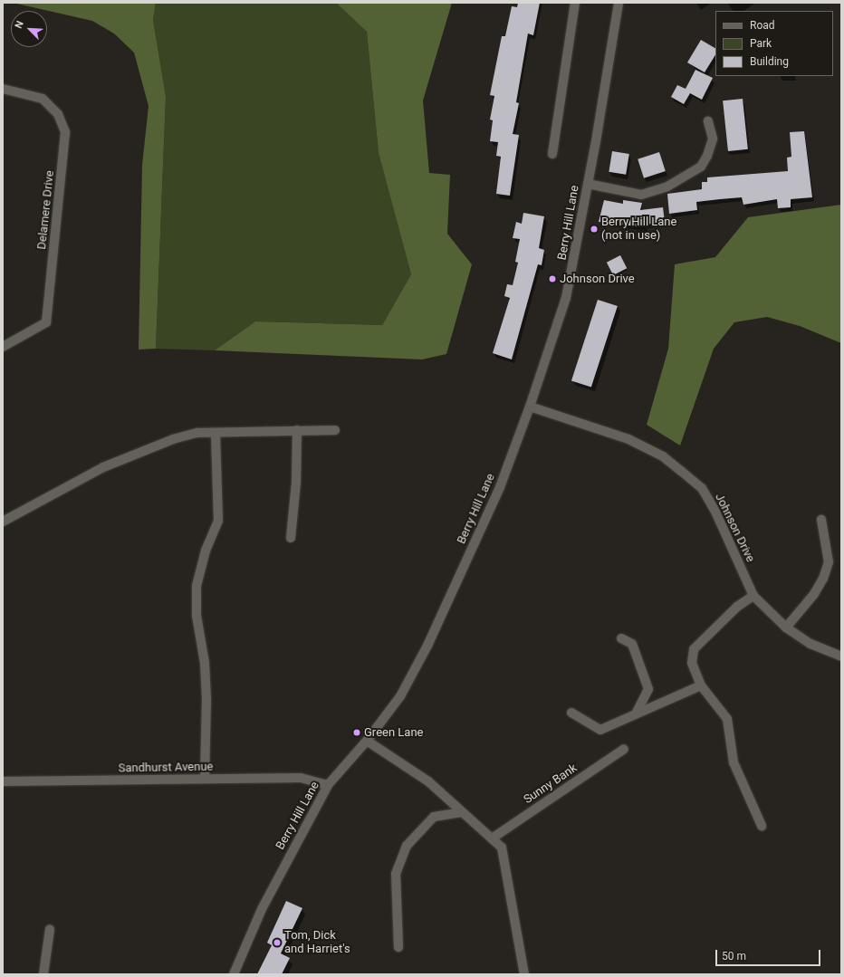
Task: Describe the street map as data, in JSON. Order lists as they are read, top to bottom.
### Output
{
  "streets": {
    "street": [
      "Delamere Drive",
      "Berry Hill Lane",
      "Johnson Drive",
      "Sandhurst Avenue",
      "Sunny Bank"
    ]
  },
  "crossings": [
    ["Berry Hill Lane", "Johnson Drive"],
    ["Berry Hill Lane", "Sandhurst Avenue"]
  ],
  "places": [
    "Berry Hill Lane (not in use)",
    "Johnson Drive",
    "Green Lane",
    "Tom, Dick and Harriet's"
  ],
  "legend": ["Road", "Park", "Building"],
  "scale_bar": "50 m",
  "north": "top left"
}
